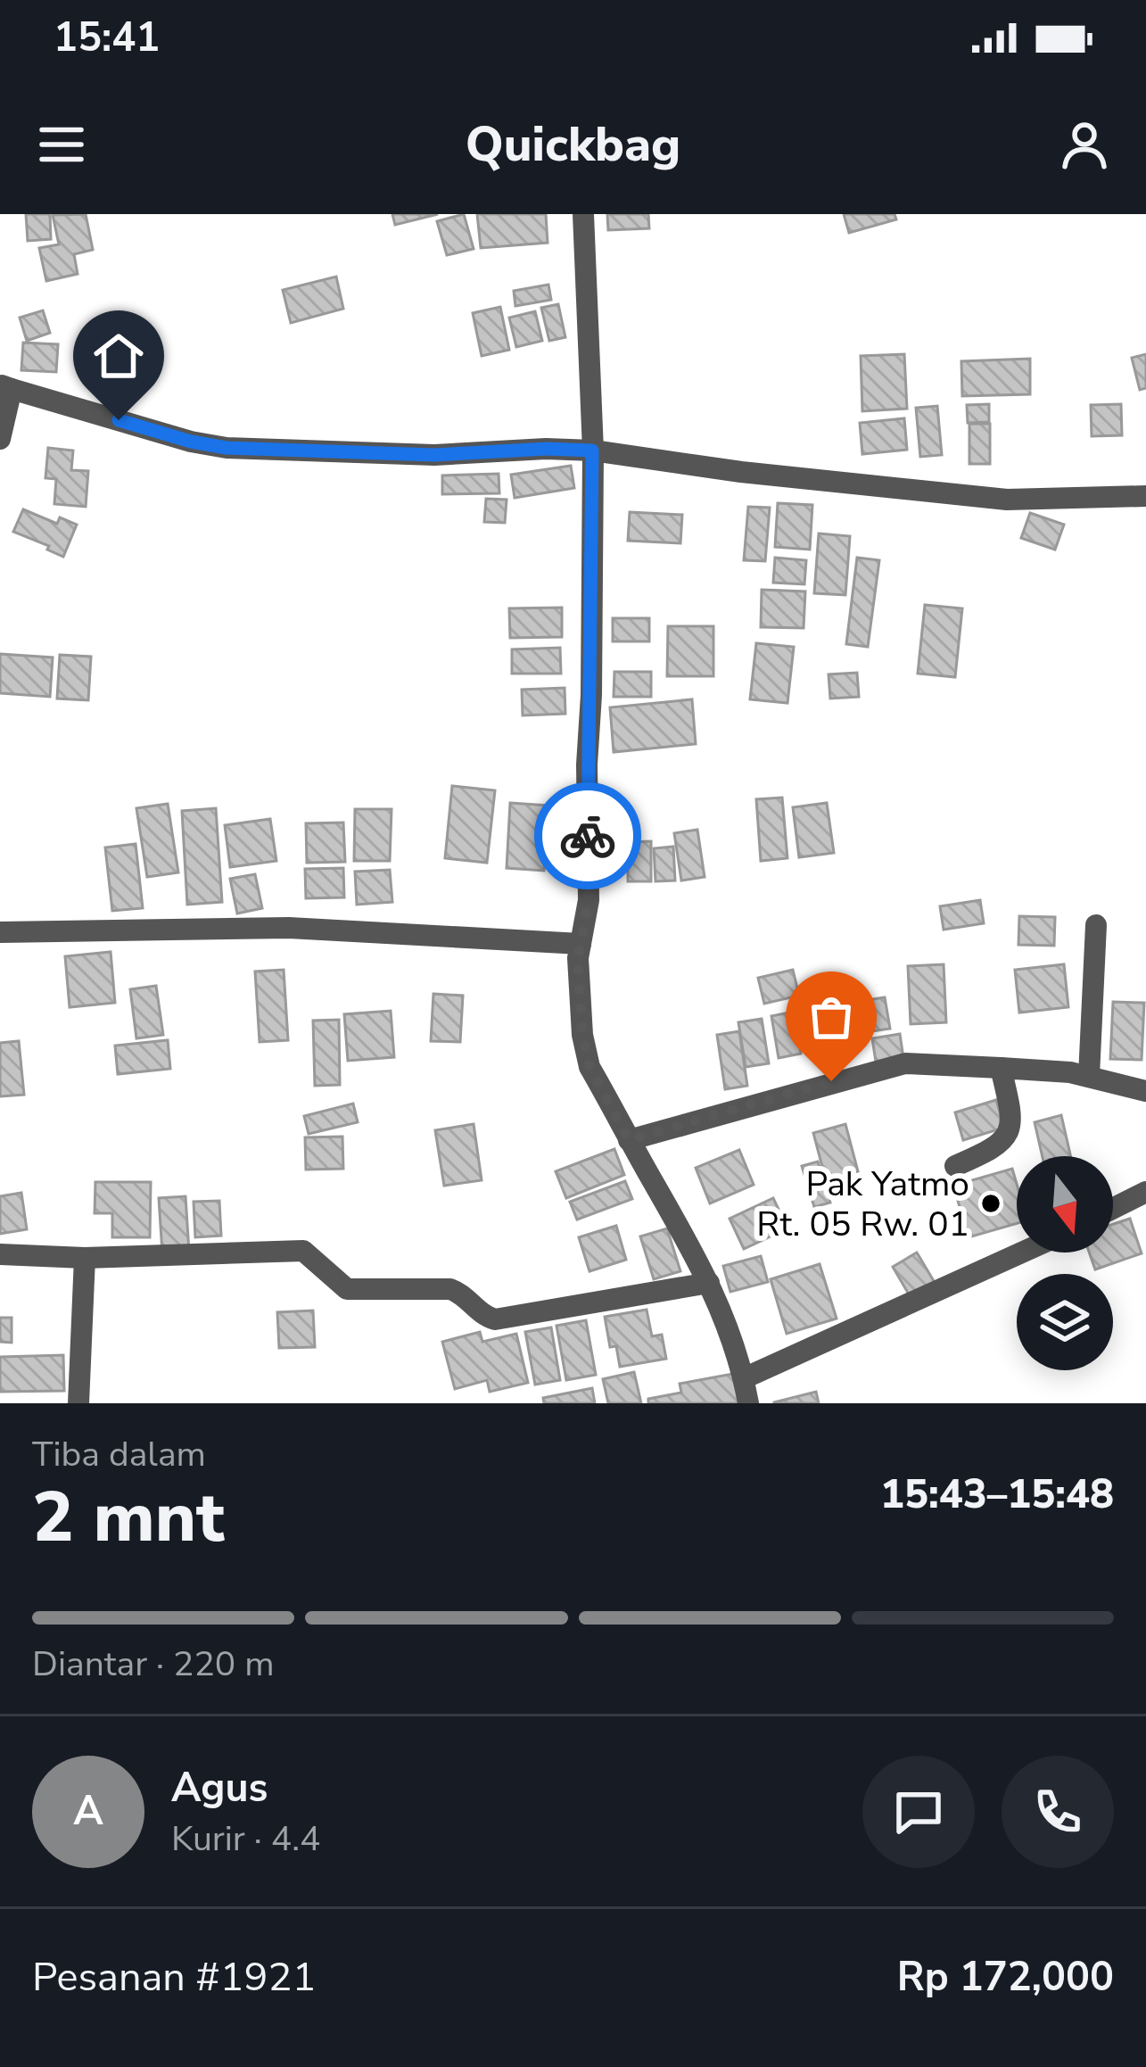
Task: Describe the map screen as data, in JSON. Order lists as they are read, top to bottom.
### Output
{
  "places": ["Pak Yatmo Rt. 05 Rw. 01"],
  "north": "bottom",
  "page": {
    "status": "15:41",
    "header": "Quickbag",
    "heading": ["2 mnt", "Tiba dalam", "15:43–15:48"],
    "panel": [
      "Agus",
      "Kurir · 4.4",
      "Pesanan #1921",
      "Rp 172,000"
    ],
    "bar": "Diantar · 220 m",
    "round": "A"
  }
}
